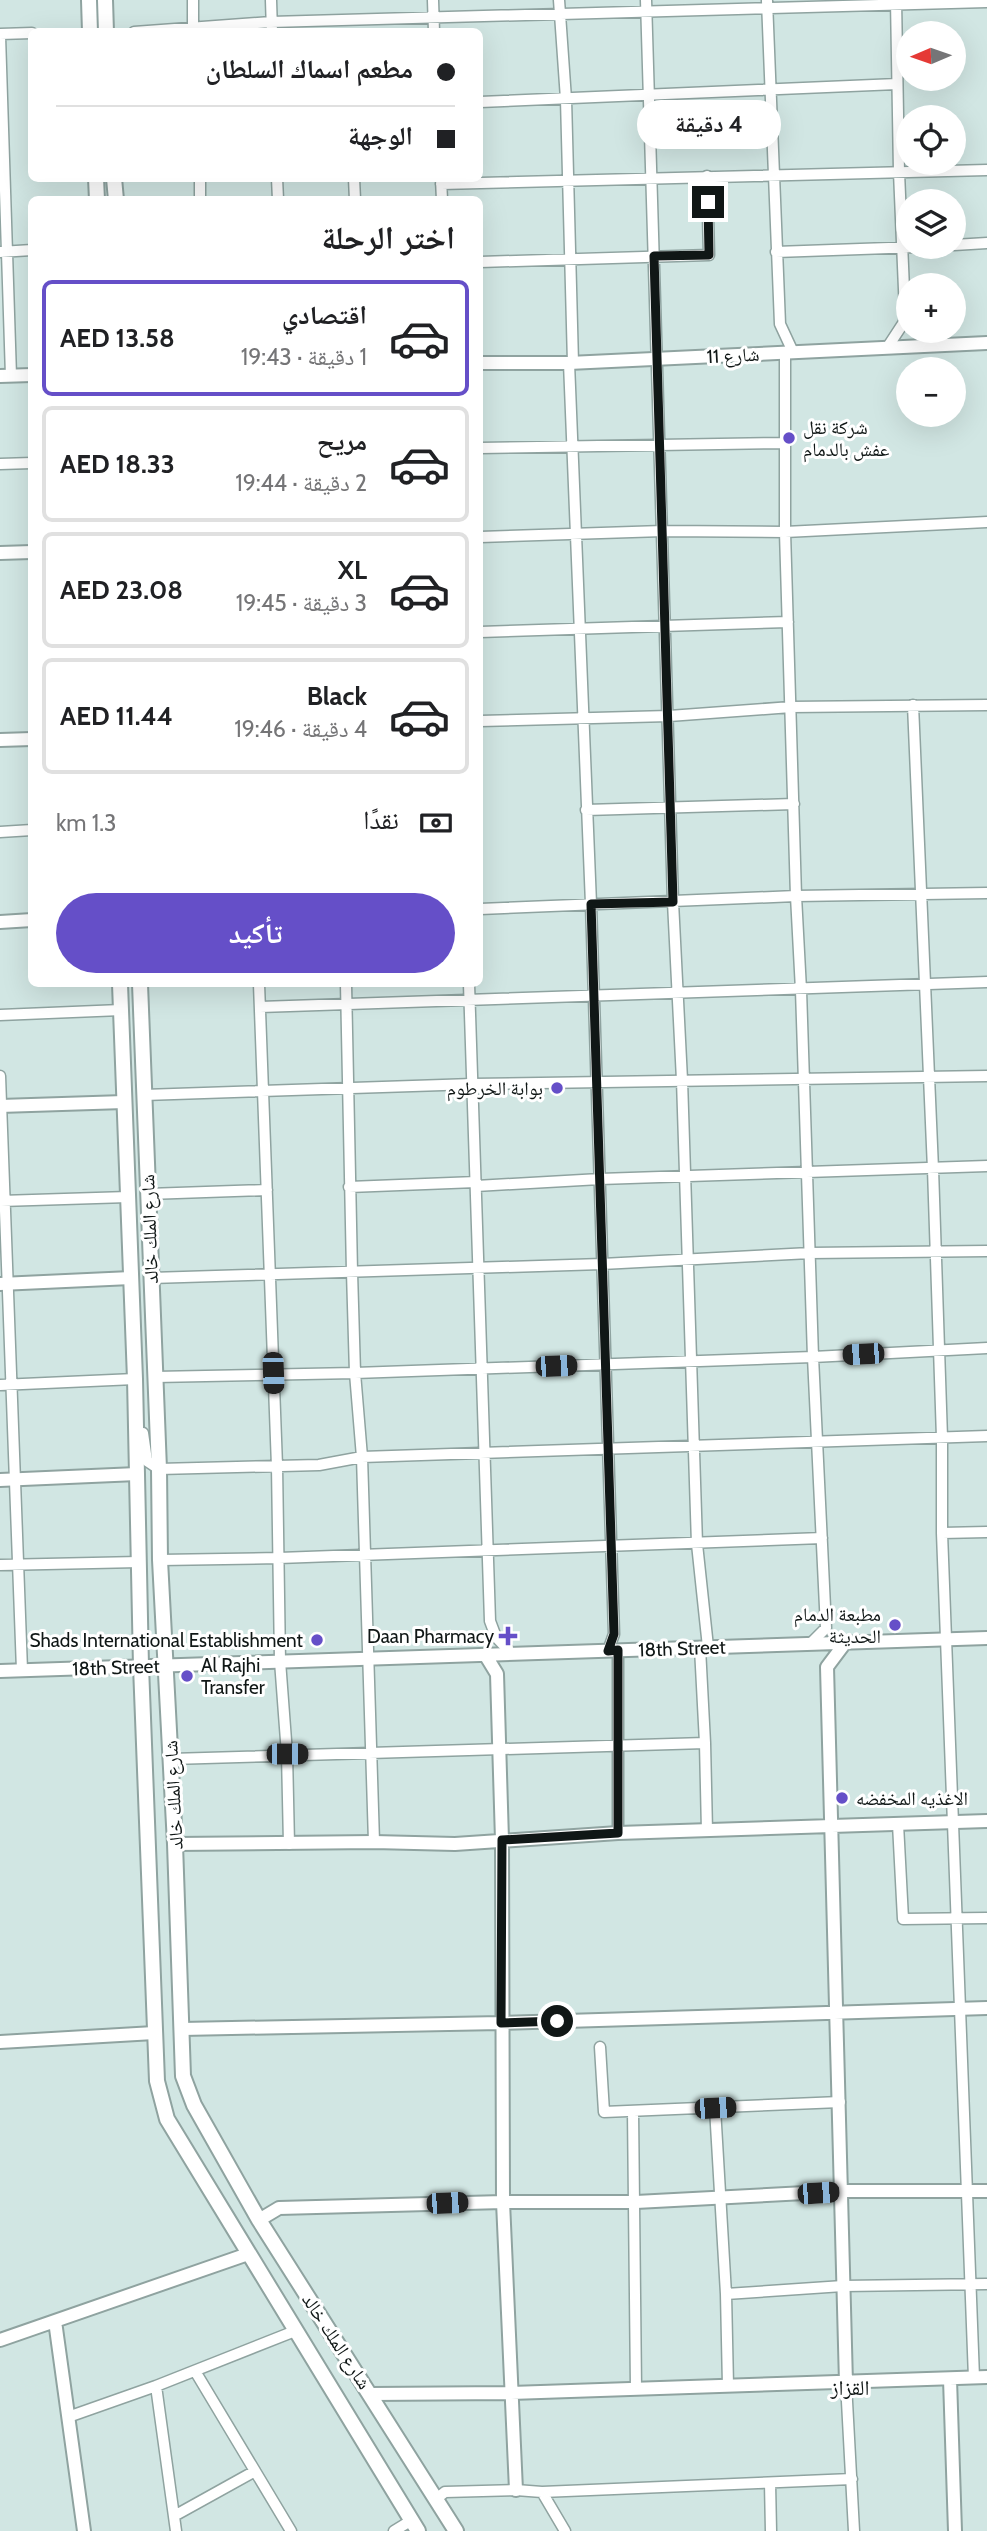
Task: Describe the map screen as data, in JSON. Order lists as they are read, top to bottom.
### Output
{
  "streets": {
    "main road": ["شارع الملك خالد"],
    "street": ["شارع 11", "18th Street"]
  },
  "crossings": [
    ["شارع الملك خالد", "18th Street"]
  ],
  "districts": ["القزاز"],
  "places": {
    "other": [
      "شركة نقل عفش بالدمام",
      "بوابة الخرطوم",
      "مطبعة الدمام الحديثة",
      "Shads International Establishment",
      "Al Rajhi Transfer",
      "الاغذيه المخفضه"
    ],
    "health": ["Daan Pharmacy"]
  },
  "north": "left",
  "page": {
    "map_buttons": ["+", "−"],
    "banner": ["مطعم اسماك السلطان", "الوجهة"],
    "bubble": "4 دقيقة",
    "heading": "اختر الرحلة",
    "list": [
      {
        "name": "اقتصادي",
        "note": "1 دقيقة · 19:43",
        "value": "AED 13.58"
      },
      {
        "name": "مريح",
        "note": "2 دقيقة · 19:44",
        "value": "AED 18.33"
      },
      {
        "name": "XL",
        "note": "3 دقيقة · 19:45",
        "value": "AED 23.08"
      },
      {
        "name": "Black",
        "note": "4 دقيقة · 19:46",
        "value": "AED 11.44"
      }
    ],
    "pay": ["نقدًا", "1.3 km"],
    "buttons": "تأكيد"
  }
}
